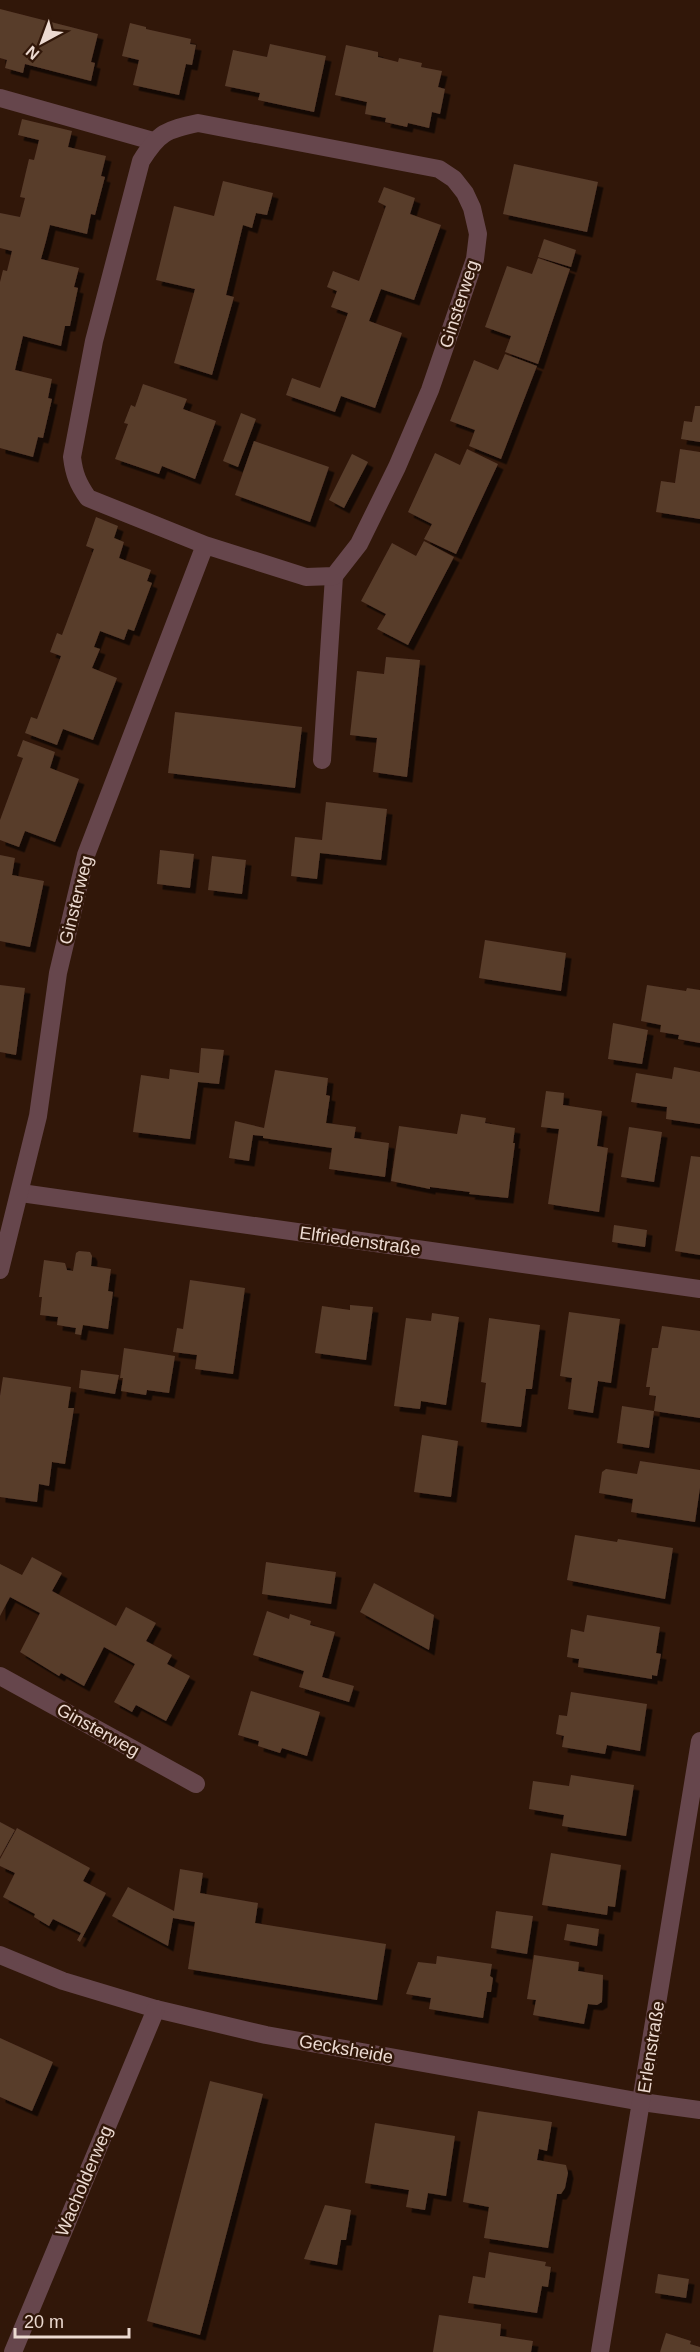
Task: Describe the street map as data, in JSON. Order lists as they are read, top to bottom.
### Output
{
  "streets": {
    "street": [
      "Ginsterweg",
      "Elfriedenstraße",
      "Erlenstraße",
      "Gecksheide",
      "Wacholderweg"
    ]
  },
  "crossings": [
    ["Ginsterweg", "Elfriedenstraße"],
    ["Erlenstraße", "Gecksheide"],
    ["Gecksheide", "Wacholderweg"]
  ],
  "scale_bar": "20 m",
  "north": "bottom left"
}
